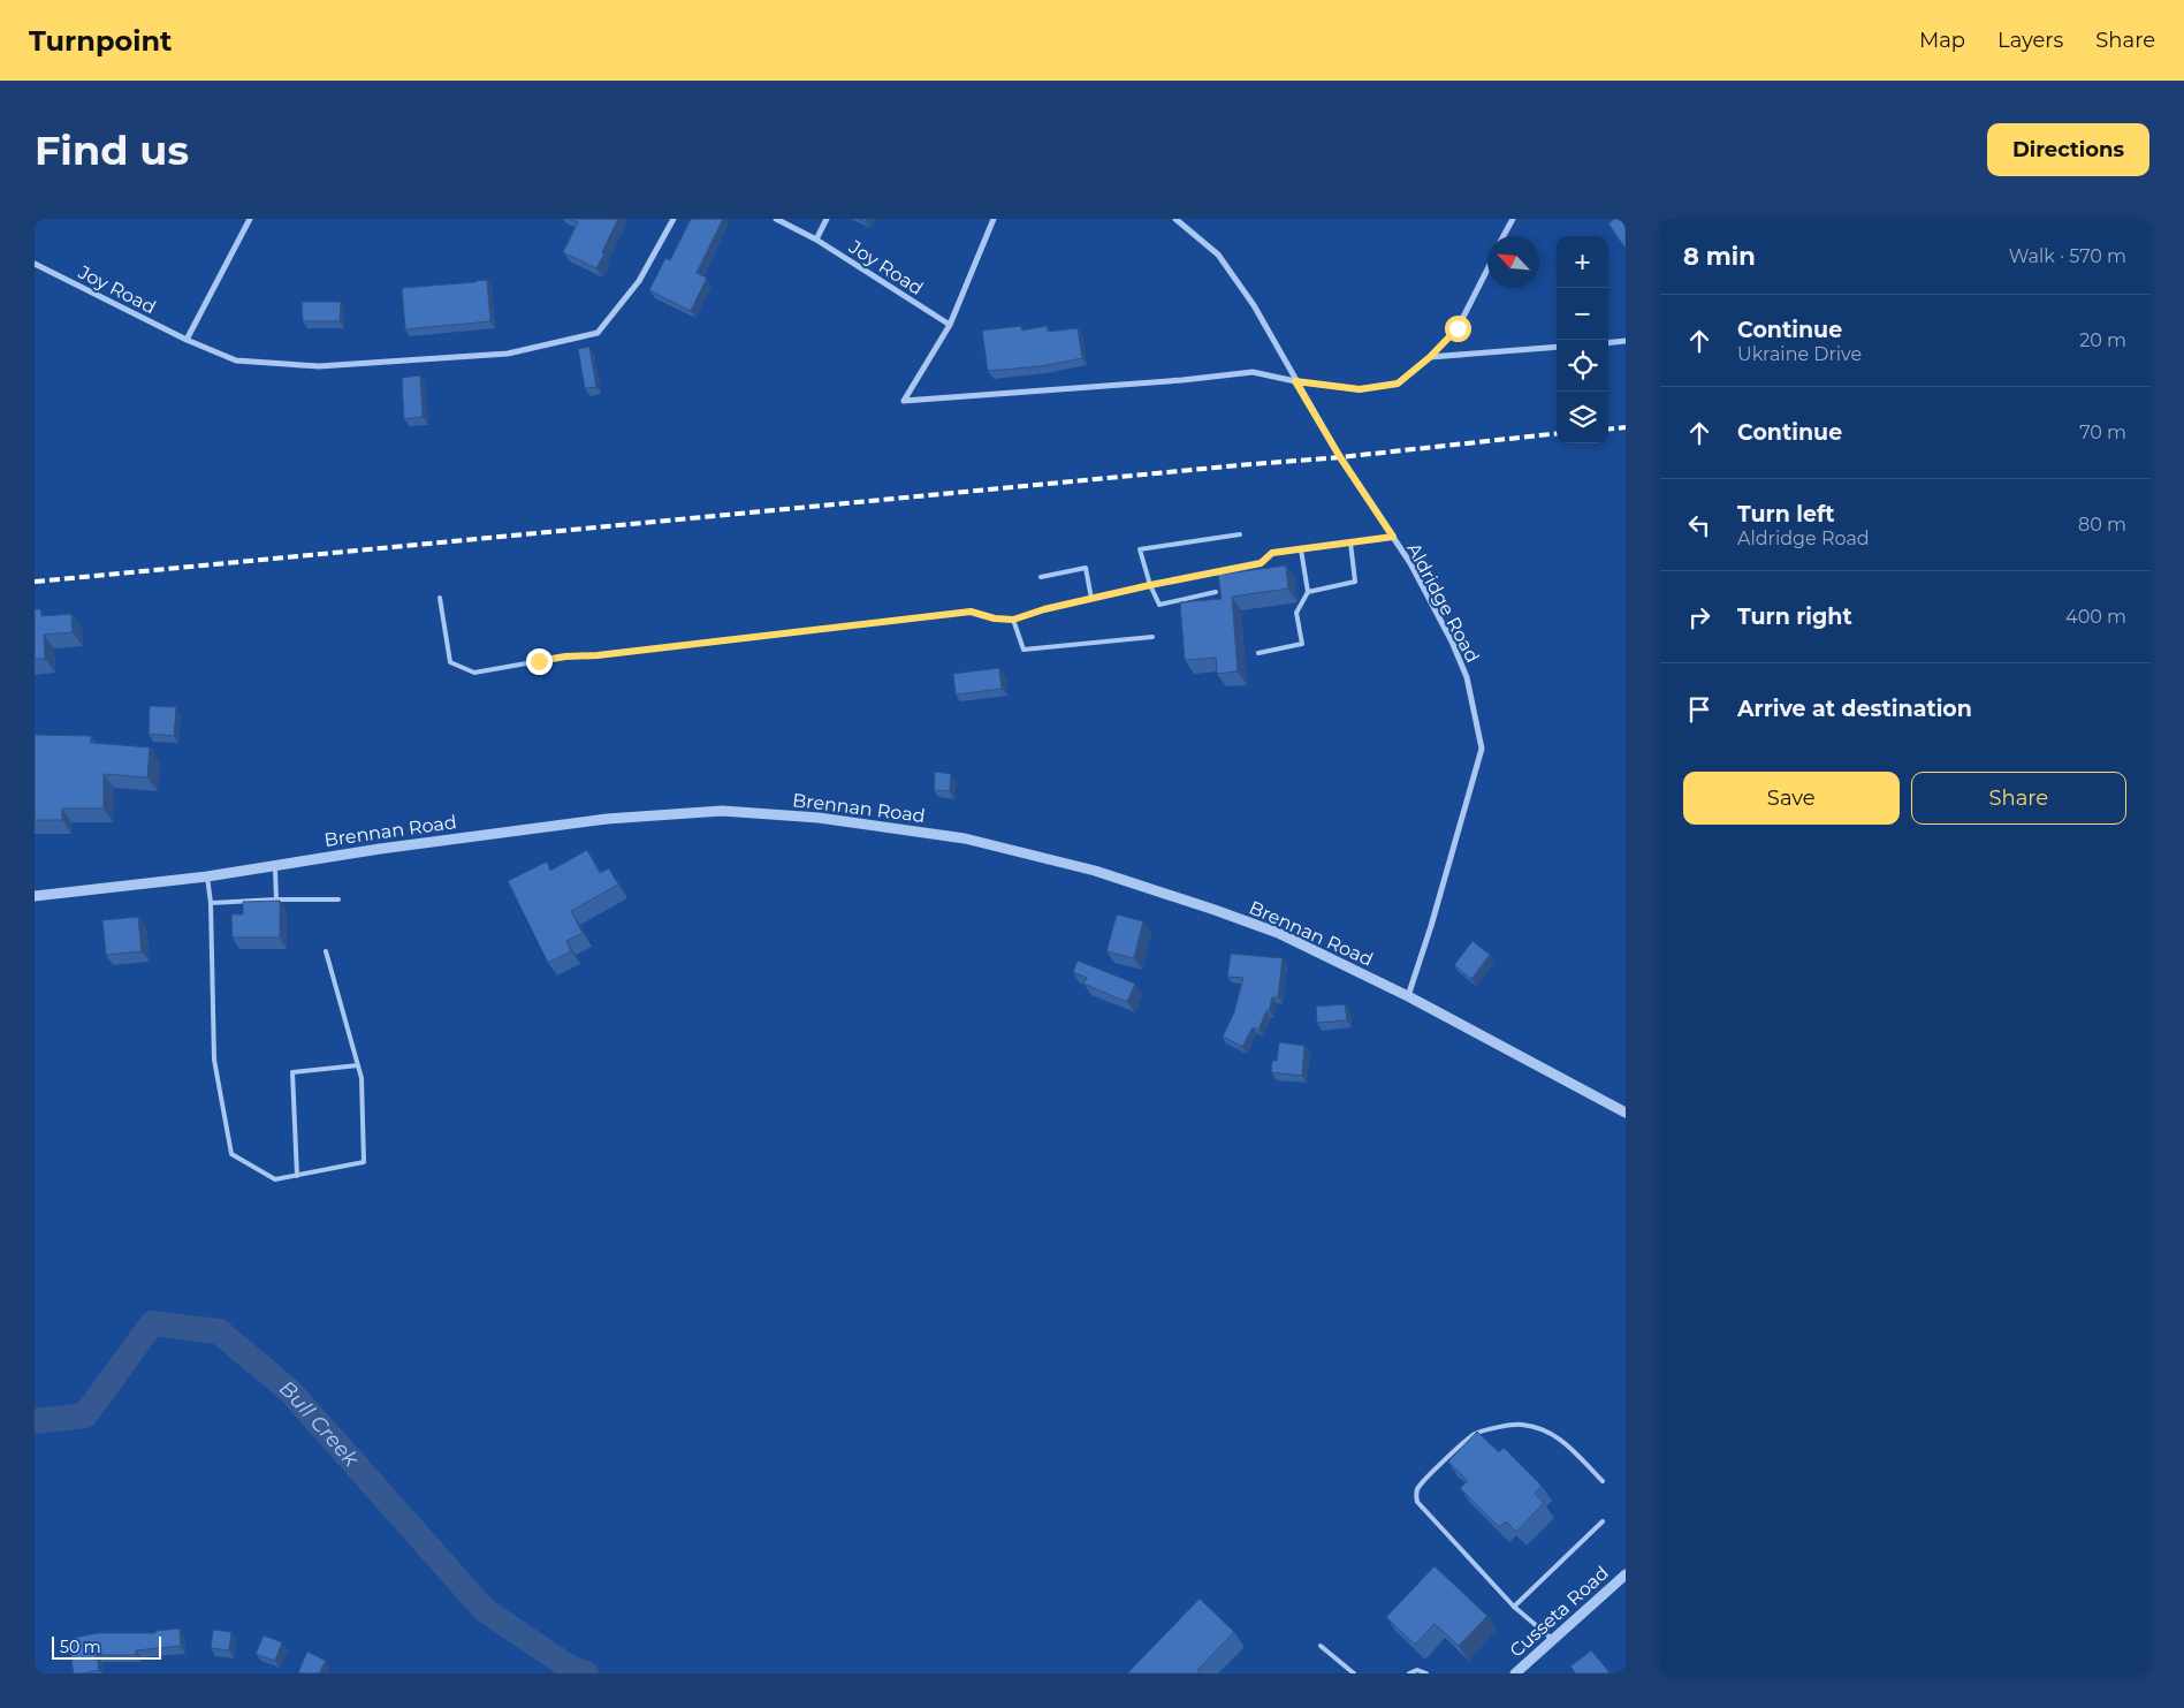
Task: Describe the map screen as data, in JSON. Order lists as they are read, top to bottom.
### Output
{
  "streets": {
    "street": [
      "Joy Road",
      "Aldridge Road",
      "Brennan Road",
      "Cusseta Road"
    ]
  },
  "crossings": [
    ["Aldridge Road", "Brennan Road"]
  ],
  "water": ["Bull Creek"],
  "scale_bar": "50 m",
  "north": "top left",
  "page": {
    "header": "Turnpoint",
    "nav": ["Map", "Layers", "Share"],
    "buttons": [
      "Directions",
      ["Save", "Share"]
    ],
    "title": "Find us",
    "heading": ["8 min", "Walk · 570 m"],
    "map_buttons": ["+", "−"],
    "list": [
      ["Continue", "Ukraine Drive", "20 m"],
      ["Continue", "70 m"],
      ["Turn left", "Aldridge Road", "80 m"],
      ["Turn right", "400 m"],
      "Arrive at destination"
    ],
    "scale": "50 m"
  }
}
